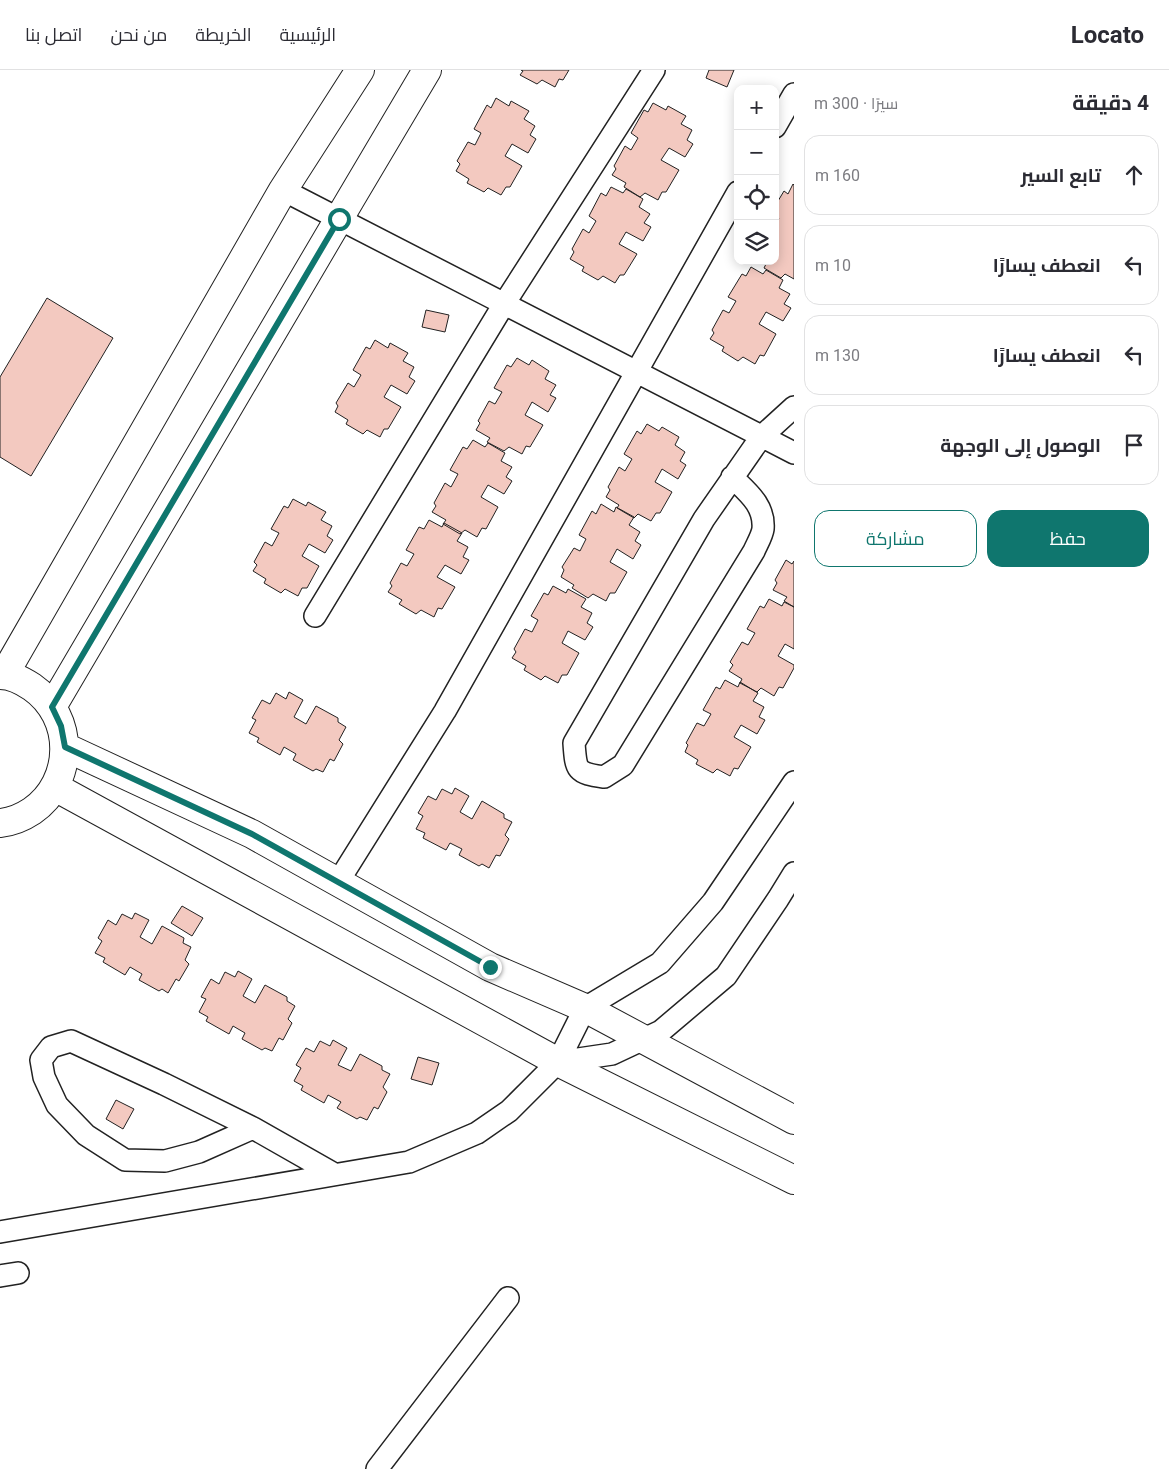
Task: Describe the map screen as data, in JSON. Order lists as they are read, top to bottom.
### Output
{
  "page": {
    "header": "Locato",
    "nav": [
      "الرئيسية",
      "الخريطة",
      "من نحن",
      "اتصل بنا"
    ],
    "heading": ["4 دقيقة", "سيرًا · 300 m"],
    "map_buttons": ["+", "−"],
    "list": [
      ["تابع السير", "160 m"],
      ["انعطف يسارًا", "10 m"],
      ["انعطف يسارًا", "130 m"],
      "الوصول إلى الوجهة"
    ],
    "buttons": ["حفظ", "مشاركة"]
  }
}
